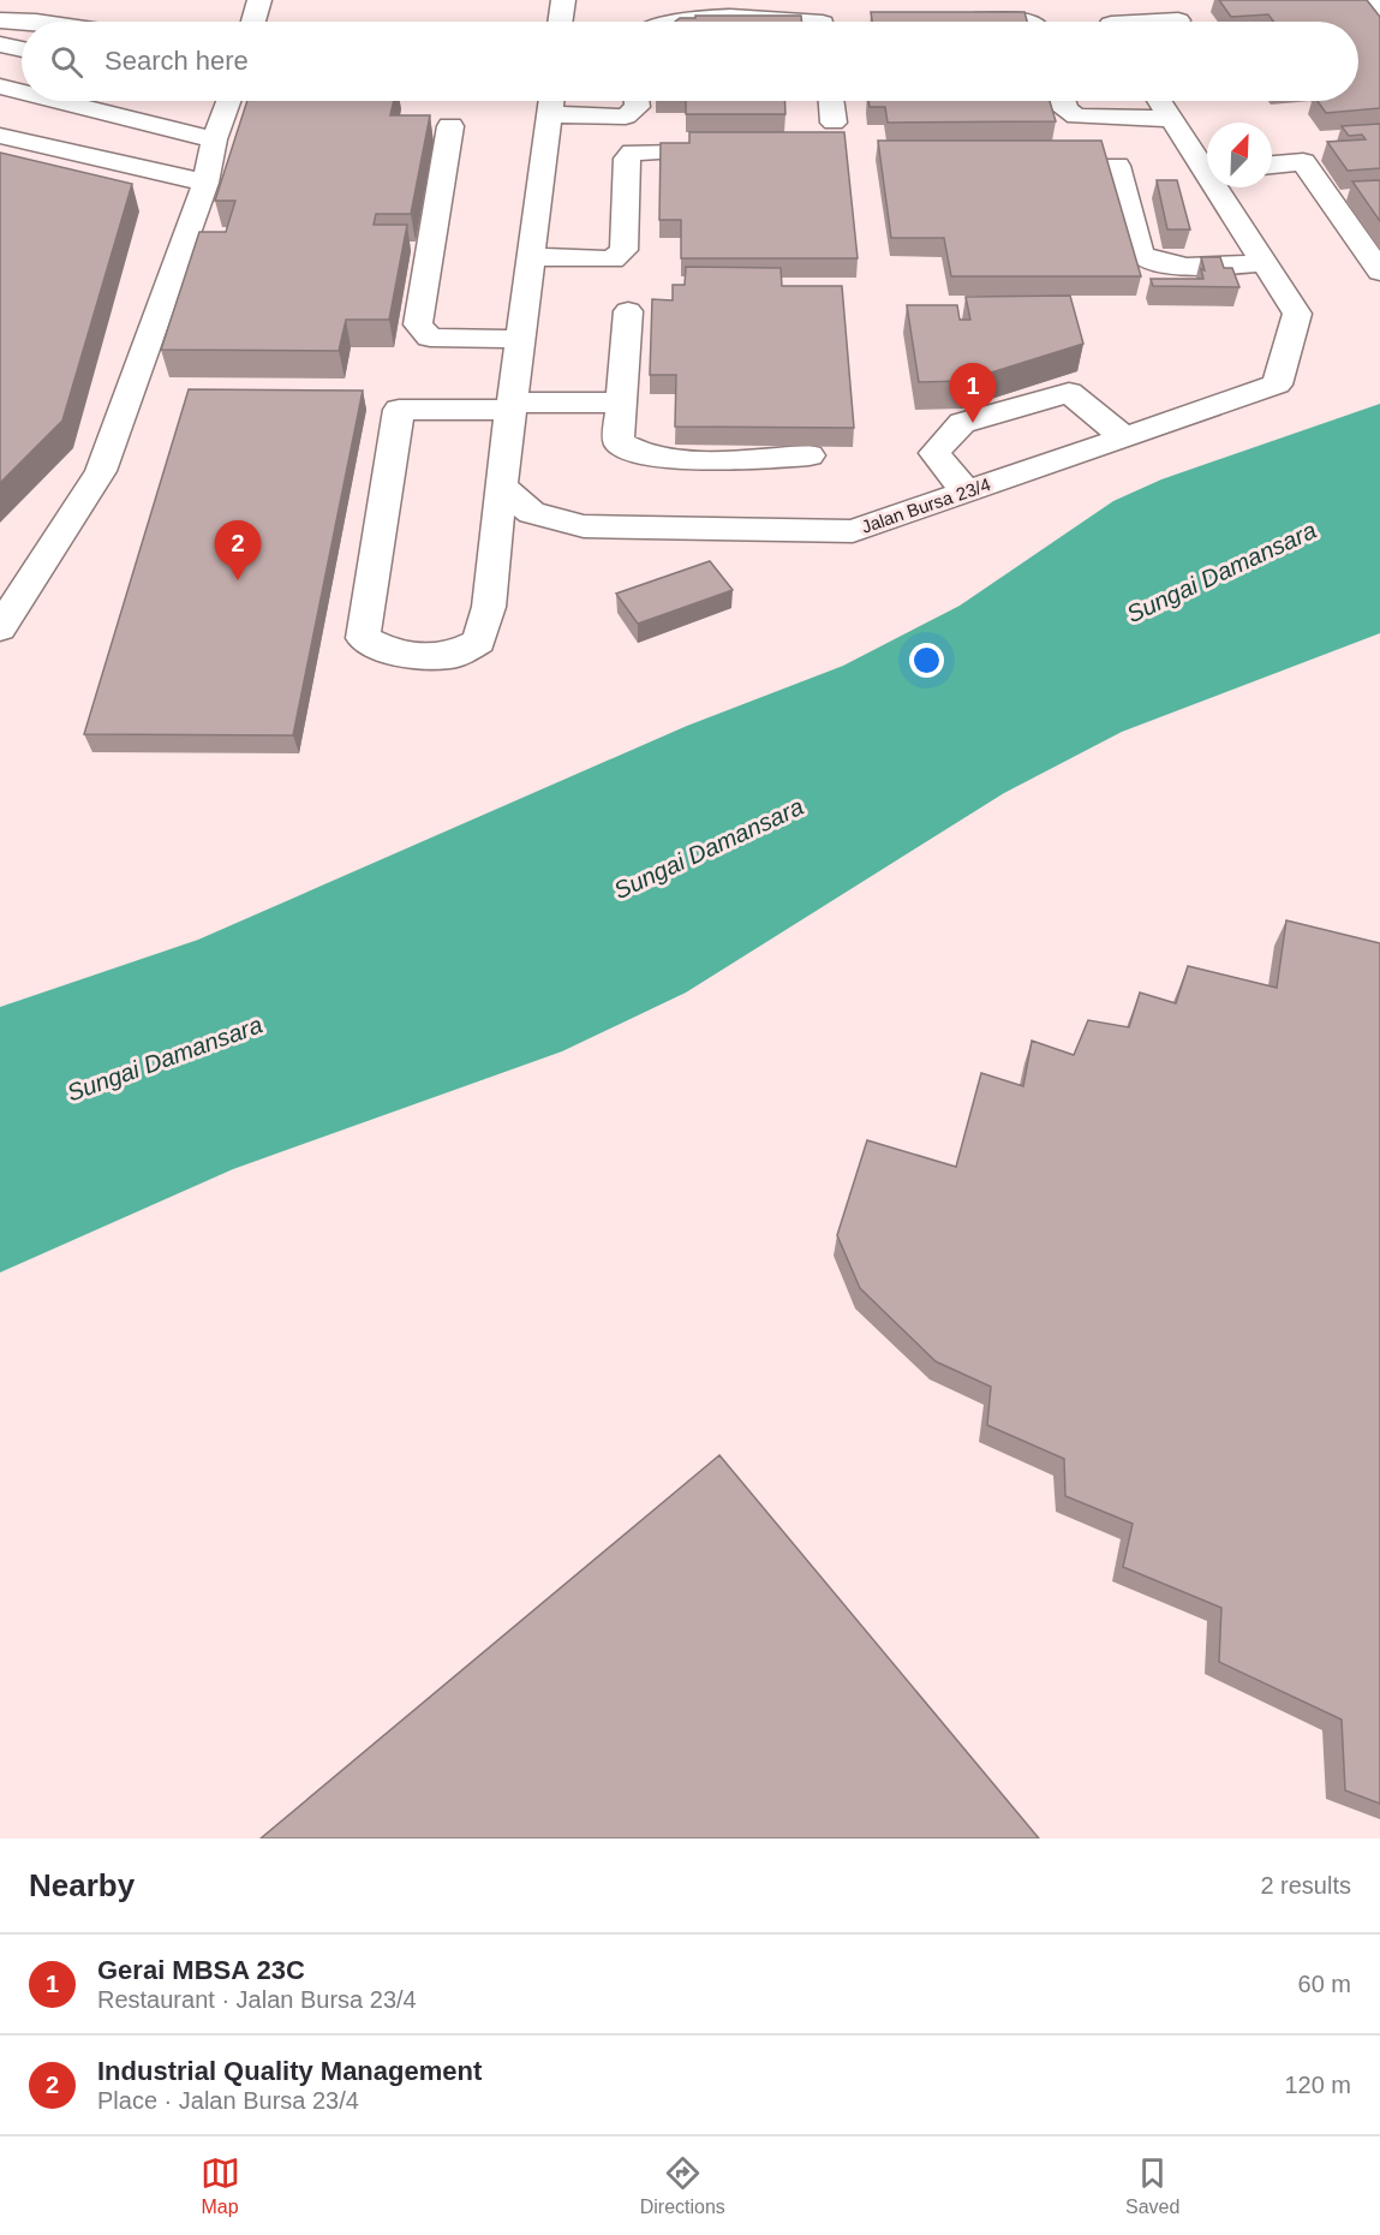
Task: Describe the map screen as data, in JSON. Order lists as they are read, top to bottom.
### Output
{
  "streets": {
    "street": ["Jalan Bursa 23/4"]
  },
  "water": ["Sungai Damansara"],
  "north": "top right",
  "page": {
    "search": "Search here",
    "pins": ["1", "2"],
    "heading": ["Nearby", "2 results"],
    "list": [
      {
        "mark": "1",
        "name": "Gerai MBSA 23C",
        "note": "Restaurant · Jalan Bursa 23/4",
        "value": "60 m"
      },
      {
        "mark": "2",
        "name": "Industrial Quality Management",
        "note": "Place · Jalan Bursa 23/4",
        "value": "120 m"
      }
    ],
    "nav": ["Map", "Directions", "Saved"]
  }
}
